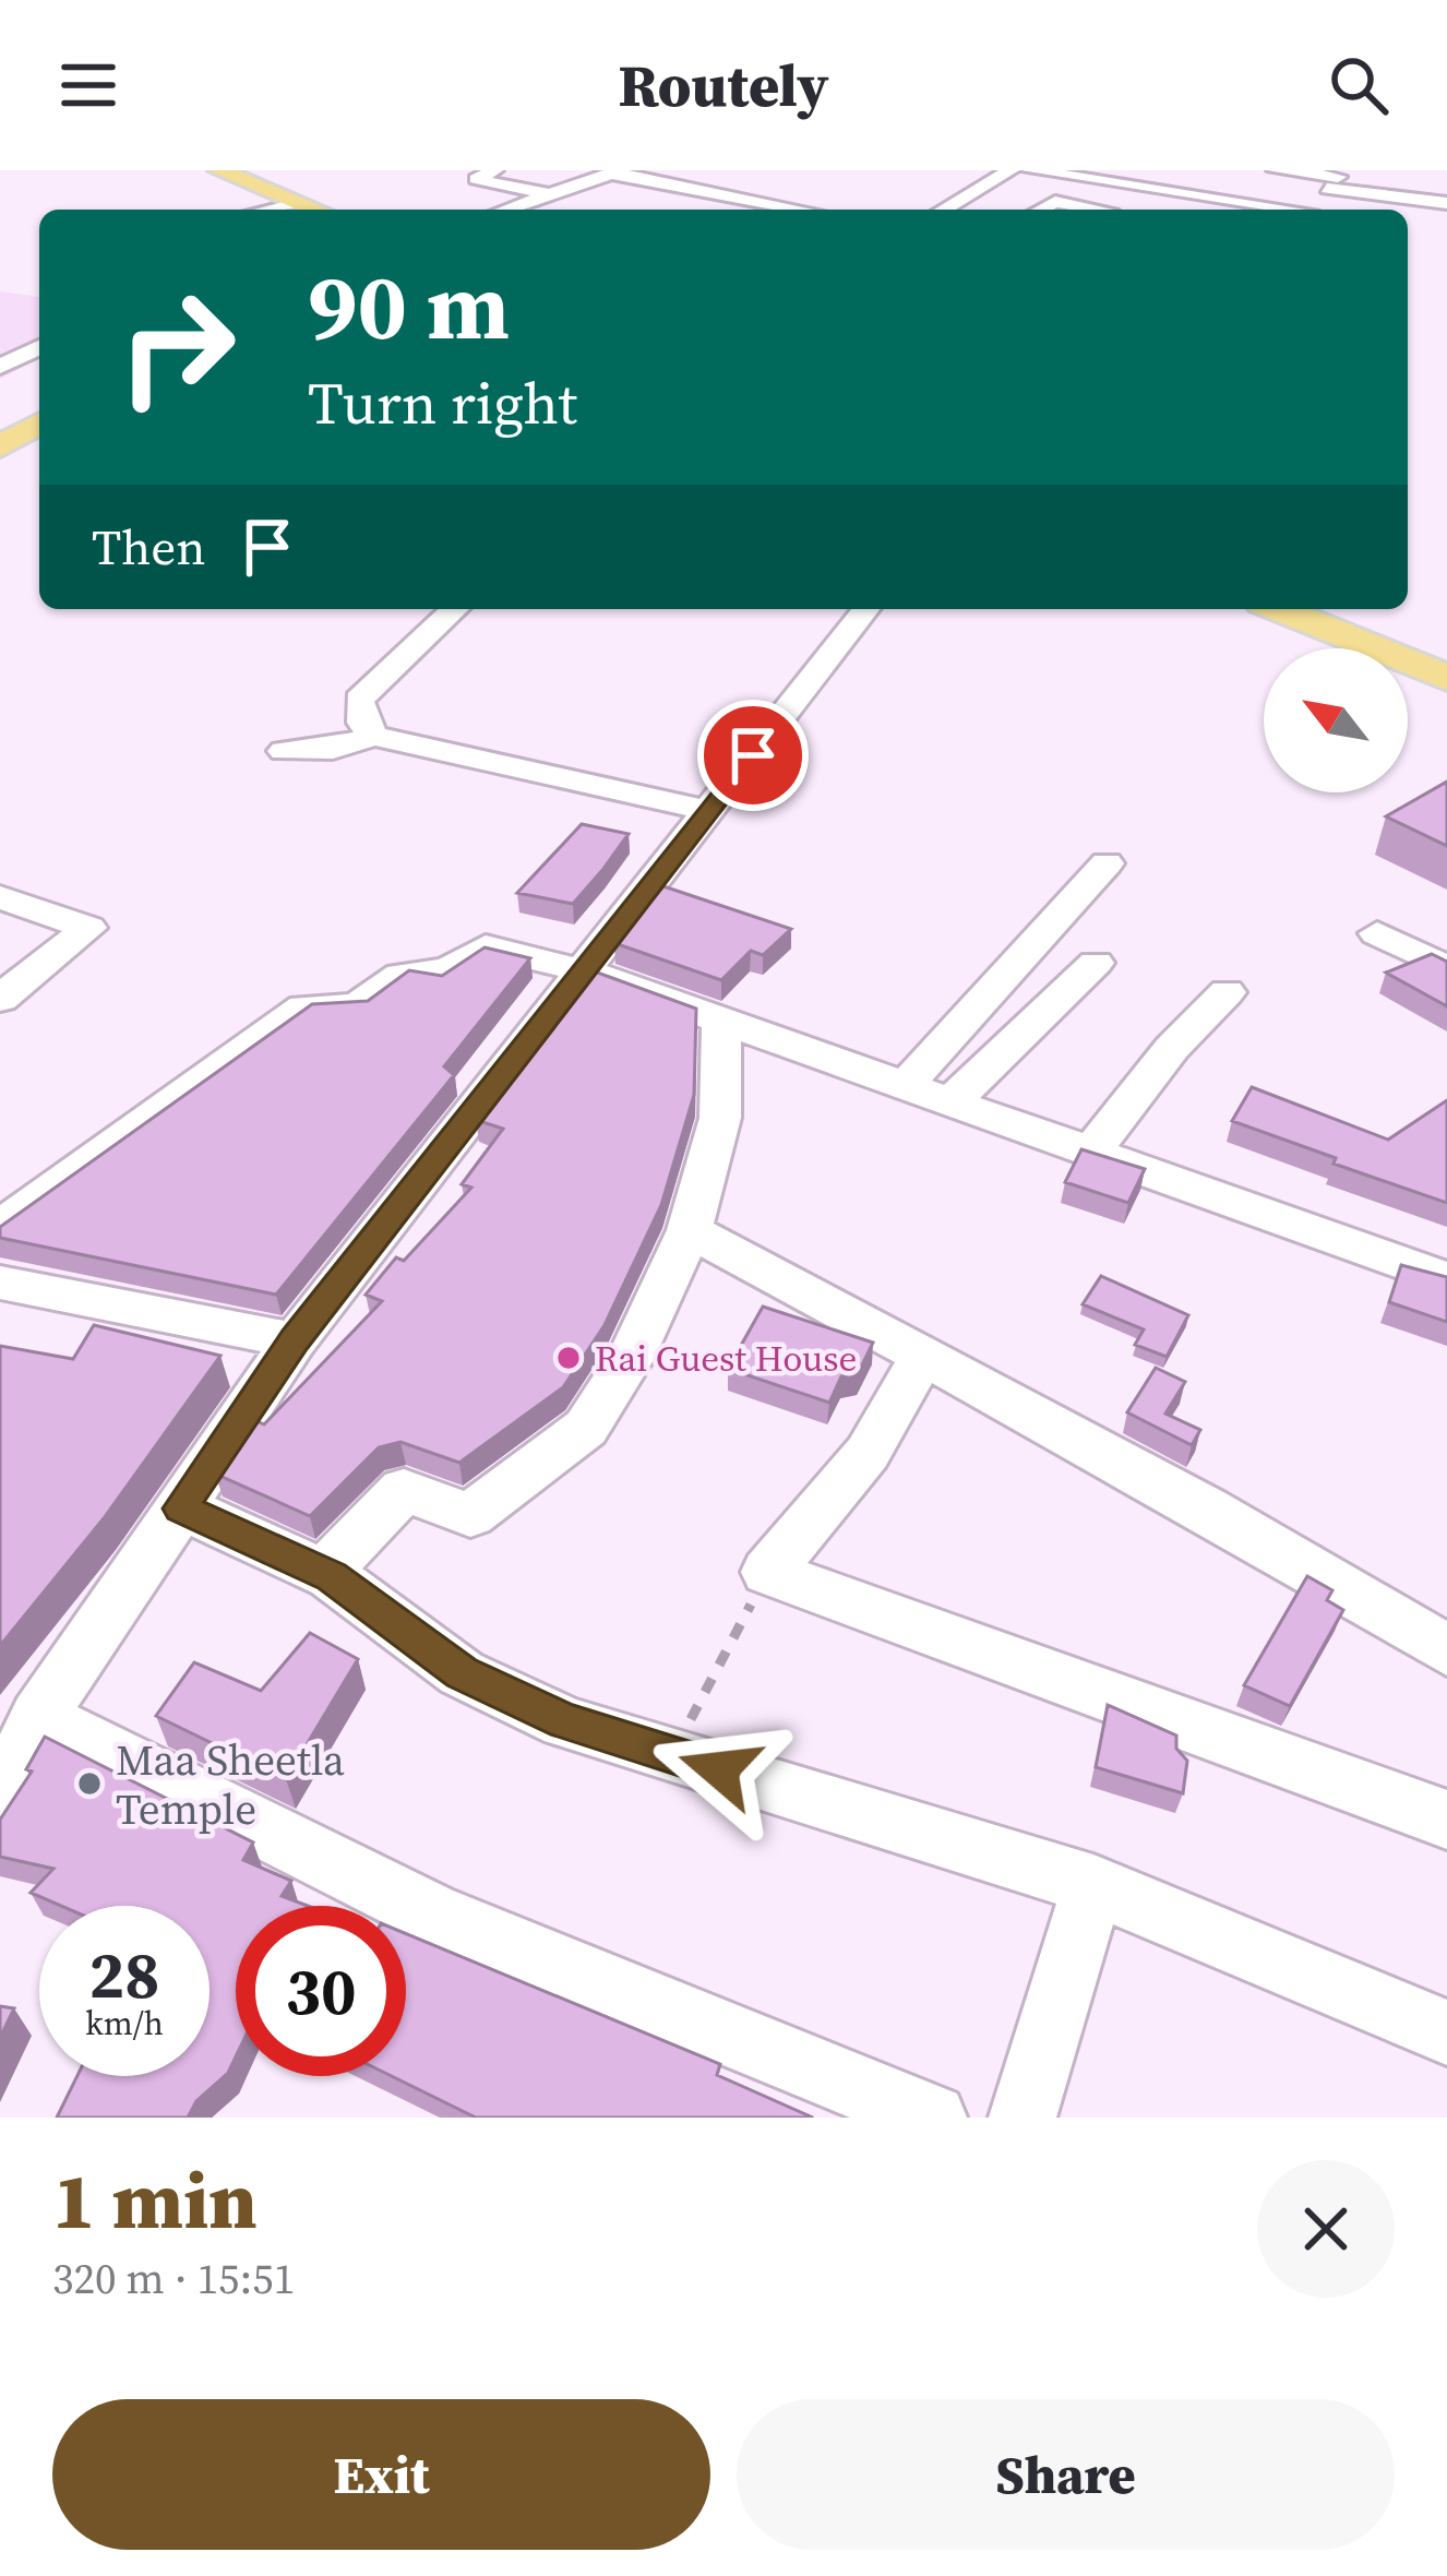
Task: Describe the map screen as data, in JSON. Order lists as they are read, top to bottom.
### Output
{
  "places": ["Rai Guest House", "Maa Sheetla Temple"],
  "north": "top left",
  "page": {
    "header": "Routely",
    "turn": ["90 m", "Turn right"],
    "then": "Then",
    "speed": "28 km/h",
    "limit": "30",
    "heading": ["1 min", "320 m · 15:51"],
    "buttons": ["Exit", "Share"]
  }
}
